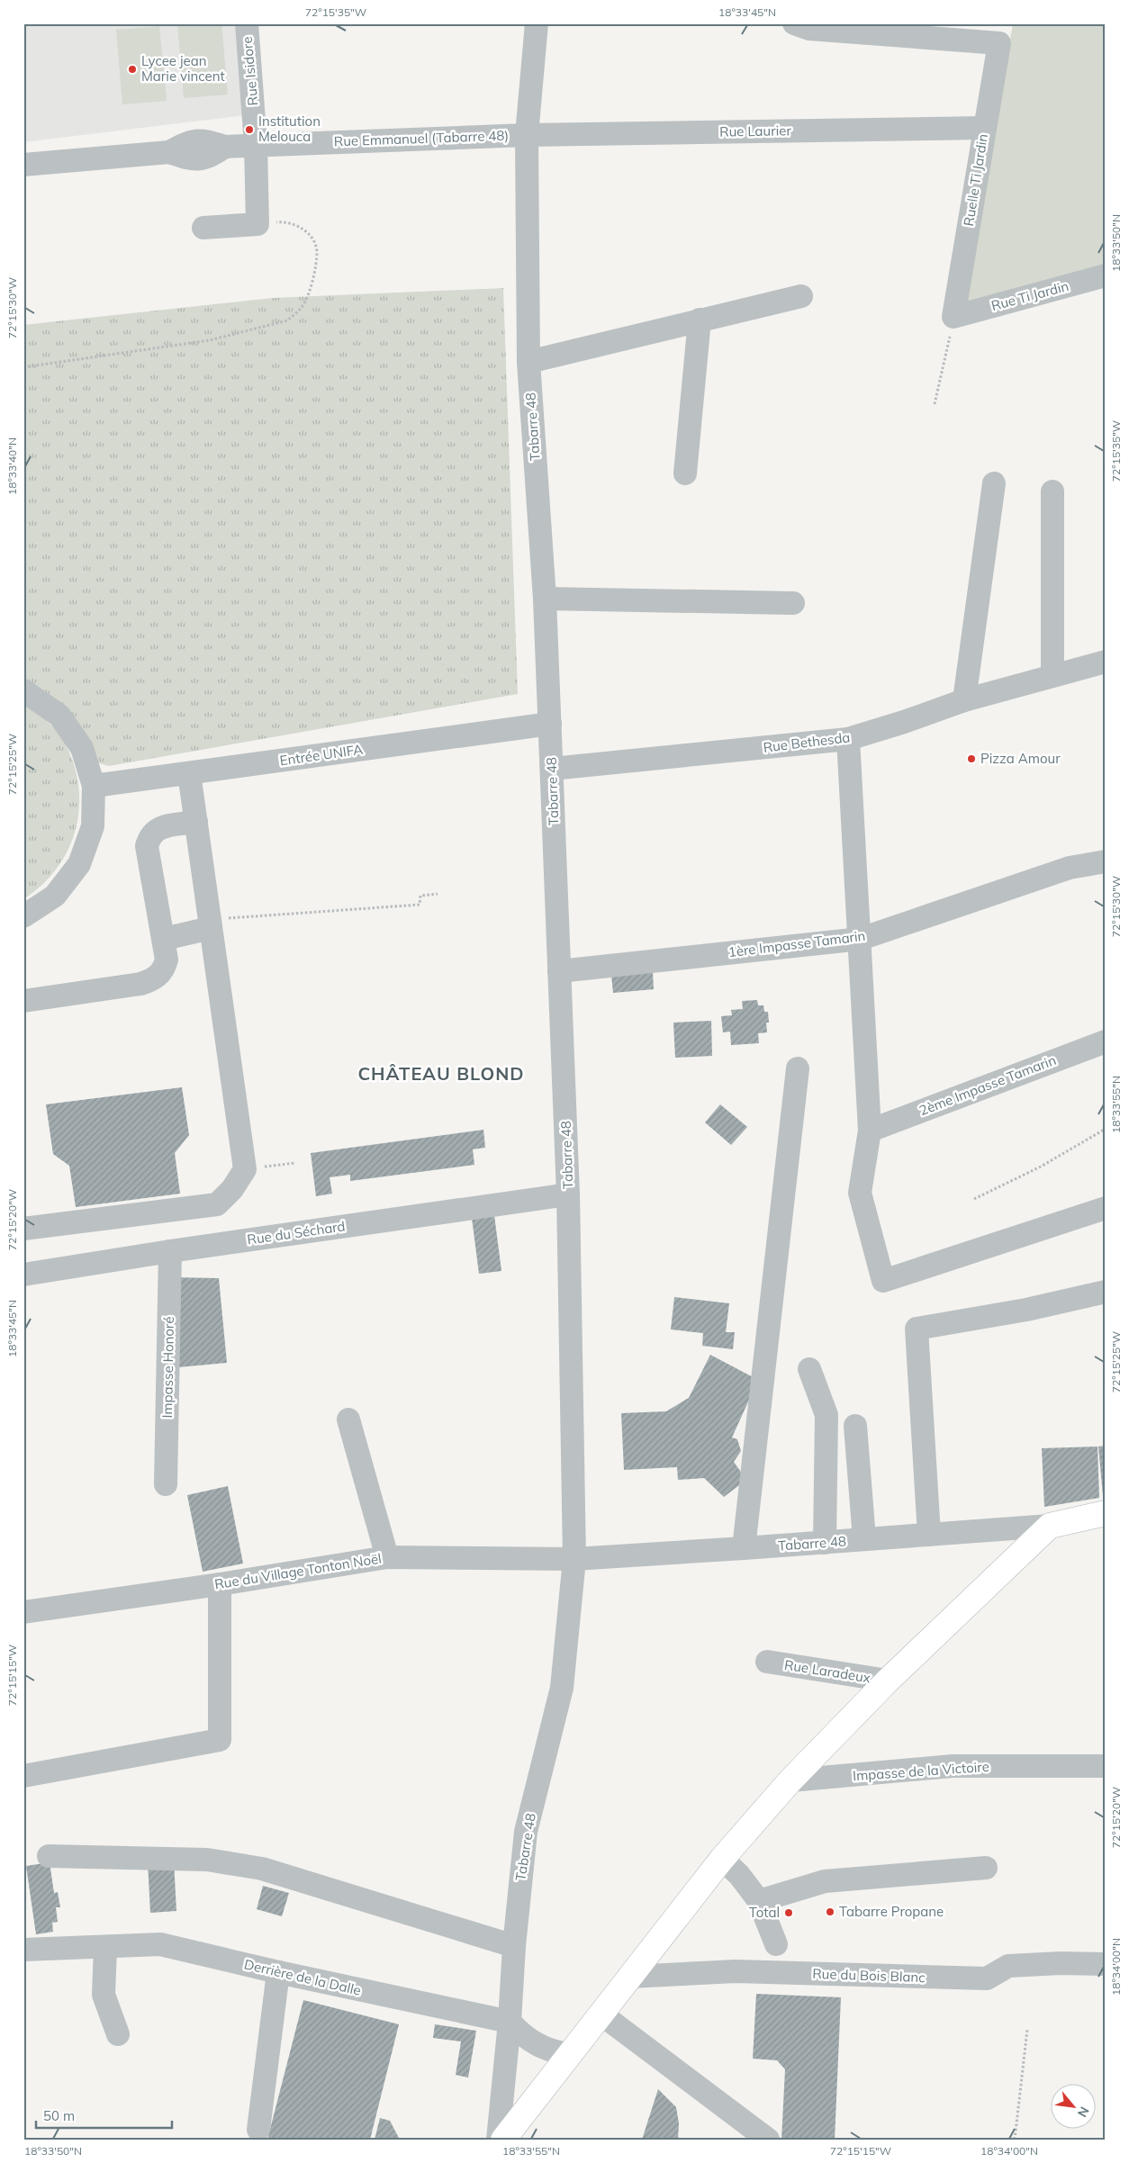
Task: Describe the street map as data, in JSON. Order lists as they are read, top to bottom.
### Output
{
  "streets": {
    "street": [
      "Rue Isidore",
      "Rue Laurier",
      "Rue Emmanuel (Tabarre 48)",
      "Ruelle Ti Jardin",
      "Rue Ti Jardin",
      "Tabarre 48",
      "Rue Bethesda",
      "Entrée UNIFA",
      "1ère Impasse Tamarin",
      "2ème Impasse Tamarin",
      "Rue du Séchard",
      "Impasse Honoré",
      "Rue du Village Tonton Noël",
      "Rue Laradeux",
      "Impasse de la Victoire",
      "Rue du Bois Blanc",
      "Derrière de la Dalle"
    ]
  },
  "crossings": [
    ["Rue Isidore", "Rue Emmanuel (Tabarre 48)"],
    ["Rue Laurier", "Rue Emmanuel (Tabarre 48)"],
    ["Rue Laurier", "Ruelle Ti Jardin"],
    ["Rue Laurier", "Tabarre 48"],
    ["Rue Emmanuel (Tabarre 48)", "Tabarre 48"],
    ["Ruelle Ti Jardin", "Rue Ti Jardin"],
    ["Tabarre 48", "Rue Bethesda"],
    ["Tabarre 48", "Entrée UNIFA"],
    ["Tabarre 48", "1ère Impasse Tamarin"],
    ["Tabarre 48", "Rue du Séchard"],
    ["Tabarre 48", "Rue du Village Tonton Noël"],
    ["Tabarre 48", "Derrière de la Dalle"],
    ["Rue du Séchard", "Impasse Honoré"]
  ],
  "districts": ["CHÂTEAU BLOND"],
  "places": [
    "Lycee jean Marie vincent",
    "Institution Melouca",
    "Pizza Amour",
    "Tabarre Propane",
    "Total"
  ],
  "scale_bar": "50 m",
  "north": "bottom right",
  "coordinates": [
    "72°15'35\"W",
    "18°33'45\"N",
    "18°33'50\"N",
    "72°15'30\"W",
    "18°33'40\"N",
    "72°15'25\"W",
    "18°33'55\"N",
    "72°15'20\"W",
    "72°15'15\"W",
    "18°34'00\"N"
  ]
}
